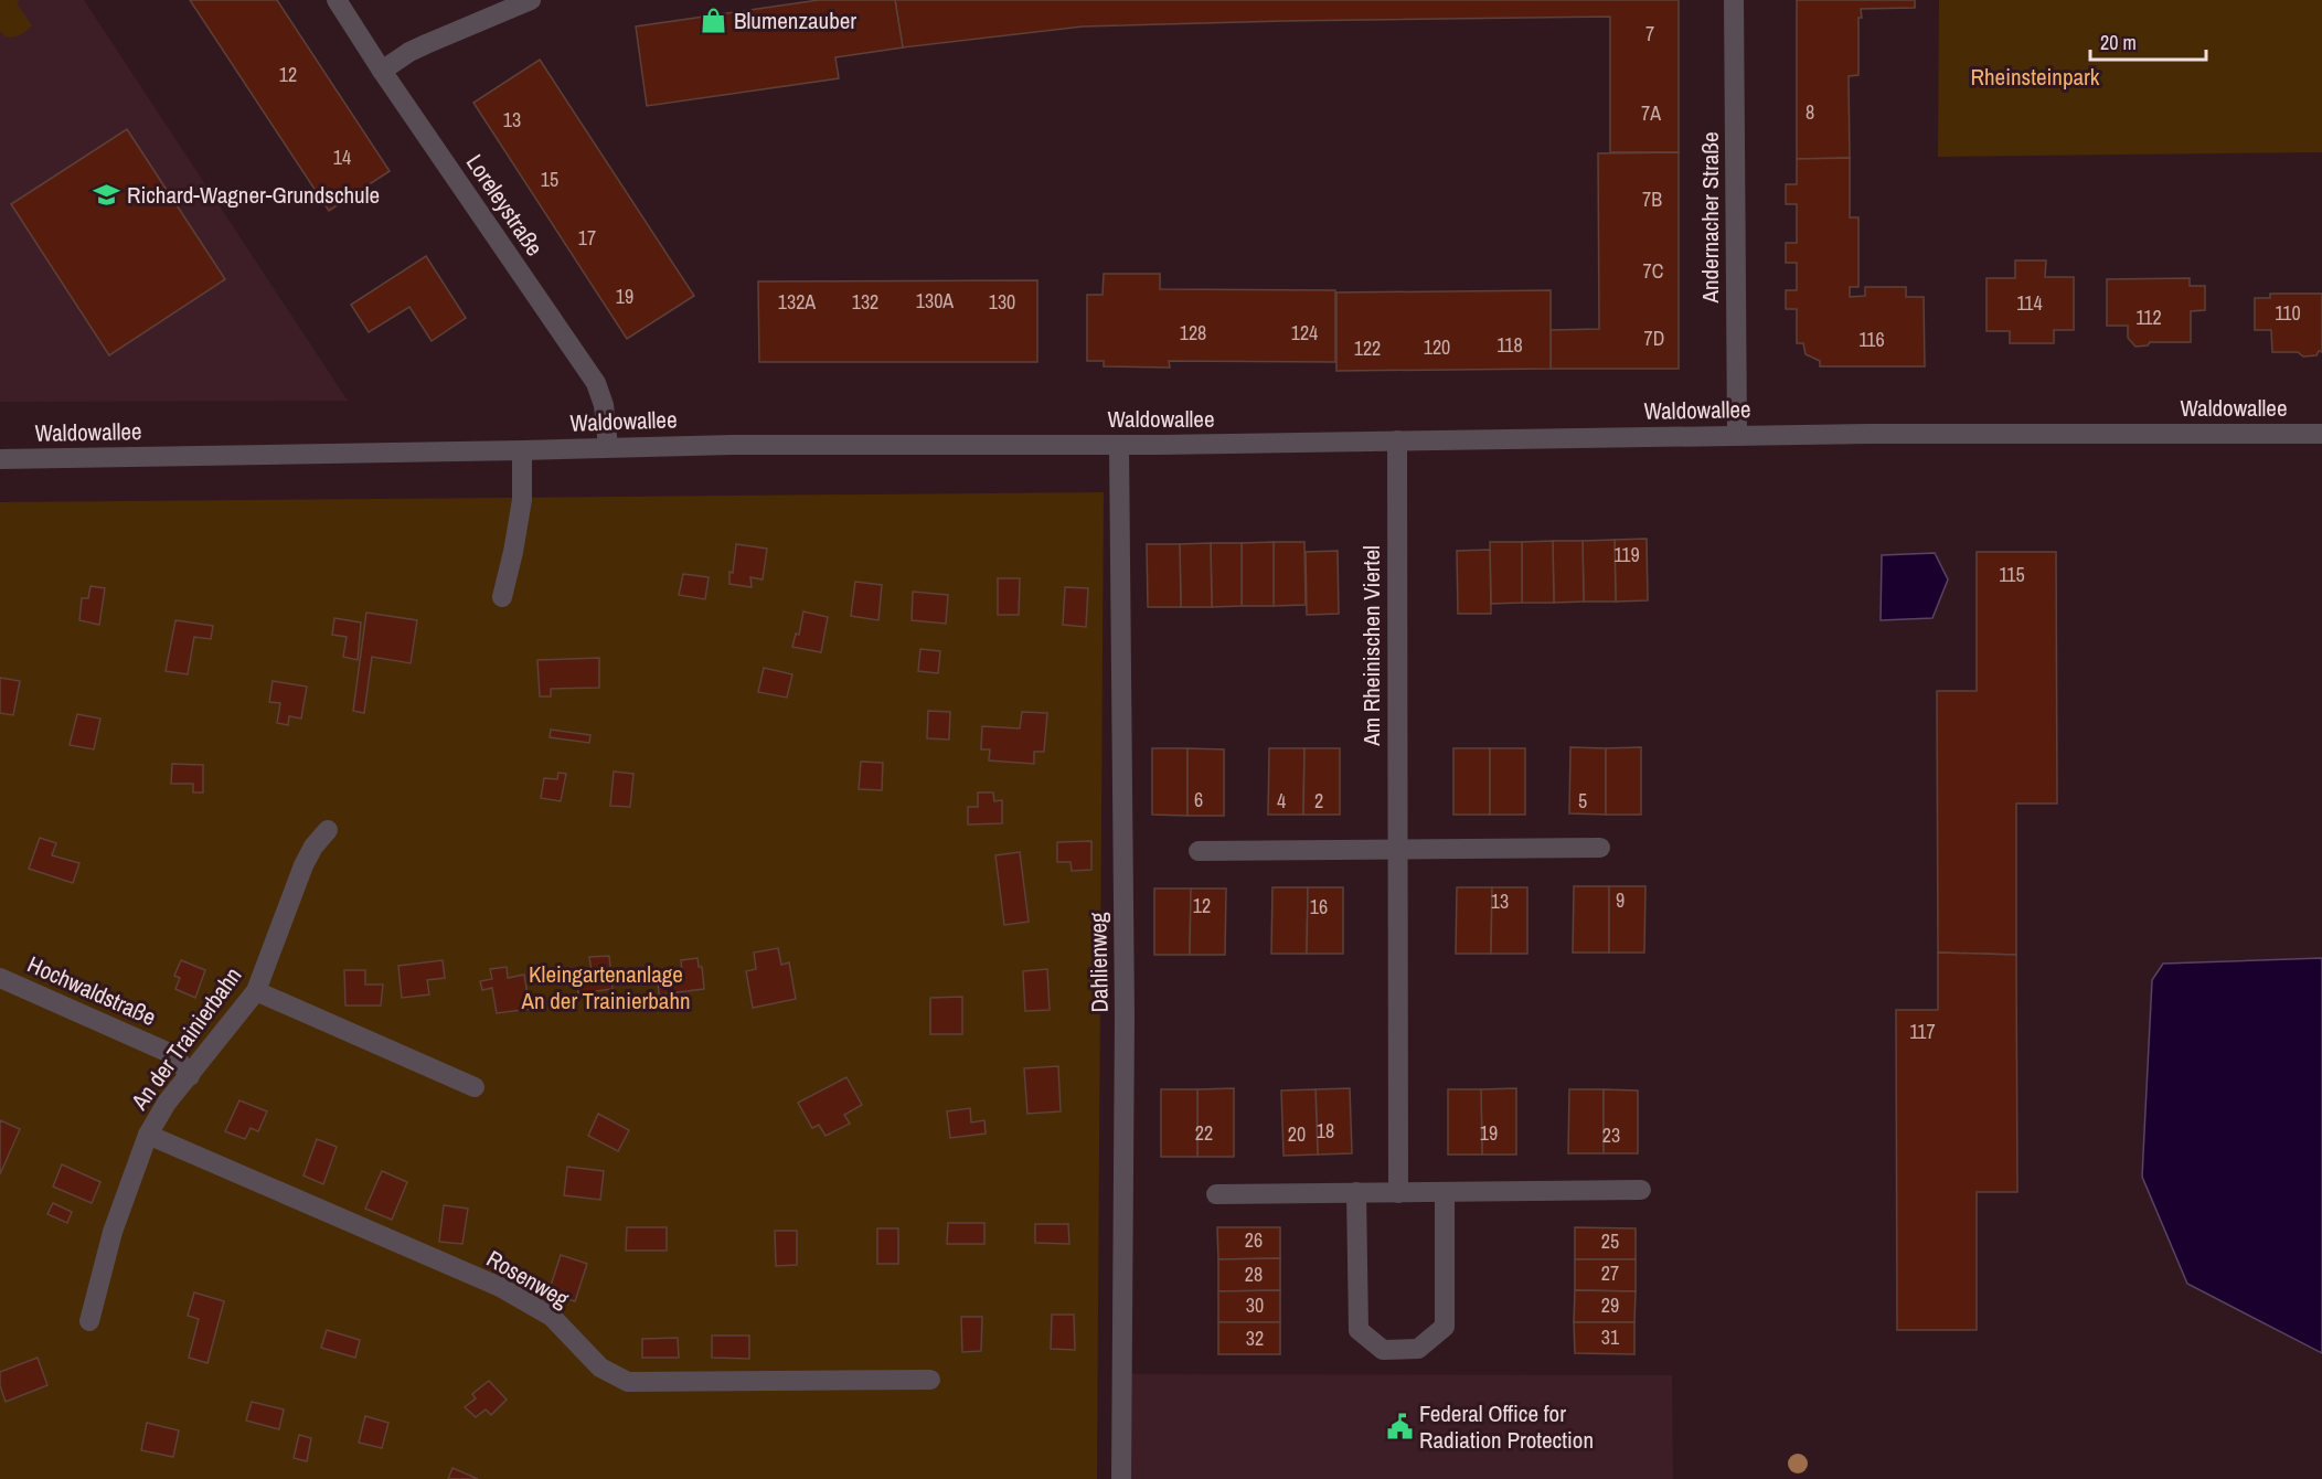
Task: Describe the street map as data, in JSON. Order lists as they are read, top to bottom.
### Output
{
  "streets": {
    "street": [
      "Loreleystraße",
      "Andernacher Straße",
      "Waldowallee",
      "Am Rheinischen Viertel",
      "Dahlienweg",
      "Hochwaldstraße",
      "An der Trainierbahn",
      "Rosenweg"
    ]
  },
  "crossings": [
    ["Loreleystraße", "Waldowallee"],
    ["Andernacher Straße", "Waldowallee"],
    ["Waldowallee", "Am Rheinischen Viertel"],
    ["Waldowallee", "Dahlienweg"],
    ["Hochwaldstraße", "An der Trainierbahn"],
    ["An der Trainierbahn", "Rosenweg"]
  ],
  "parks": ["Rheinsteinpark", "Kleingartenanlage An der Trainierbahn"],
  "places": {
    "shop": ["Blumenzauber"],
    "school or university": ["Richard-Wagner-Grundschule"],
    "public building": ["Federal Office for Radiation Protection"]
  },
  "house_numbers": [
    "7",
    "12",
    "8",
    "7A",
    "13",
    "14",
    "15",
    "7B",
    "17",
    "7C",
    "19",
    "130A",
    "132A",
    "132",
    "130",
    "114",
    "110",
    "112",
    "128",
    "124",
    "7D",
    "116",
    "118",
    "120",
    "122",
    "119",
    "115",
    "6",
    "4",
    "2",
    "5",
    "9",
    "13",
    "12",
    "16",
    "117",
    "18",
    "22",
    "19",
    "20",
    "23",
    "26",
    "25",
    "27",
    "28",
    "30",
    "29",
    "31",
    "32"
  ],
  "scale_bar": "20 m"
}
